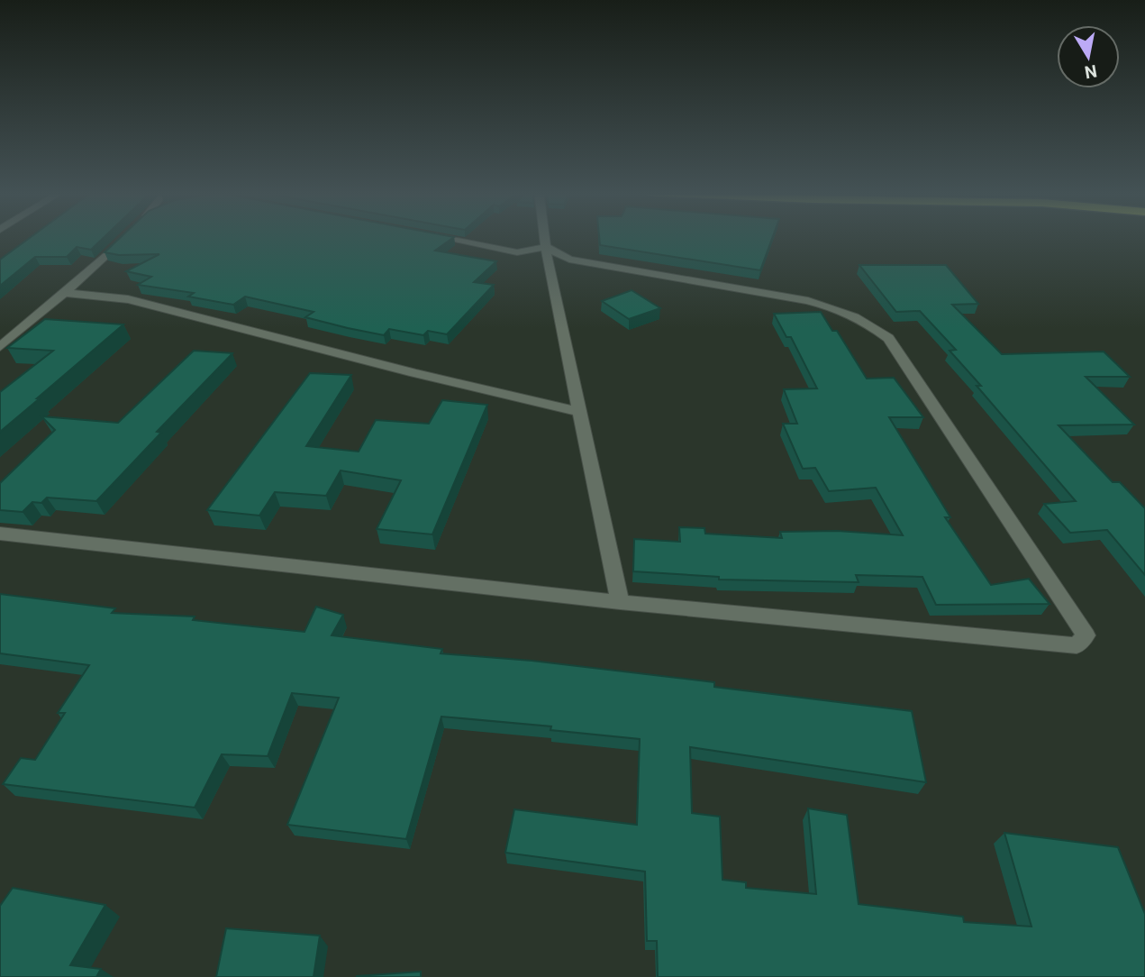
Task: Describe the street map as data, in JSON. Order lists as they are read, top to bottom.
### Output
{
  "north": "bottom"
}
